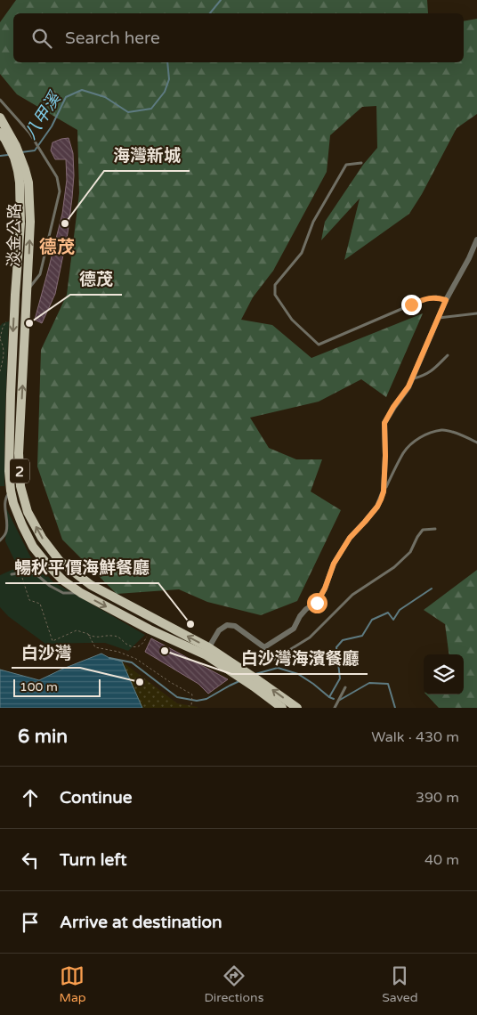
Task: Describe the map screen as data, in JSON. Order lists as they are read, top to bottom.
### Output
{
  "streets": {
    "main road": ["淡金公路", "2"]
  },
  "crossings": [
    ["淡金公路", "2"]
  ],
  "districts": ["德茂"],
  "water": ["八甲溪"],
  "places": [
    "海灣新城",
    "德茂",
    "暢秋平價海鮮餐廳",
    "白沙灣海濱餐廳",
    "白沙灣"
  ],
  "scale_bar": "100 m",
  "page": {
    "search": "Search here",
    "scale": "100 m",
    "heading": ["6 min", "Walk · 430 m"],
    "list": [
      ["Continue", "390 m"],
      ["Turn left", "40 m"],
      "Arrive at destination"
    ],
    "nav": ["Map", "Directions", "Saved"]
  }
}
